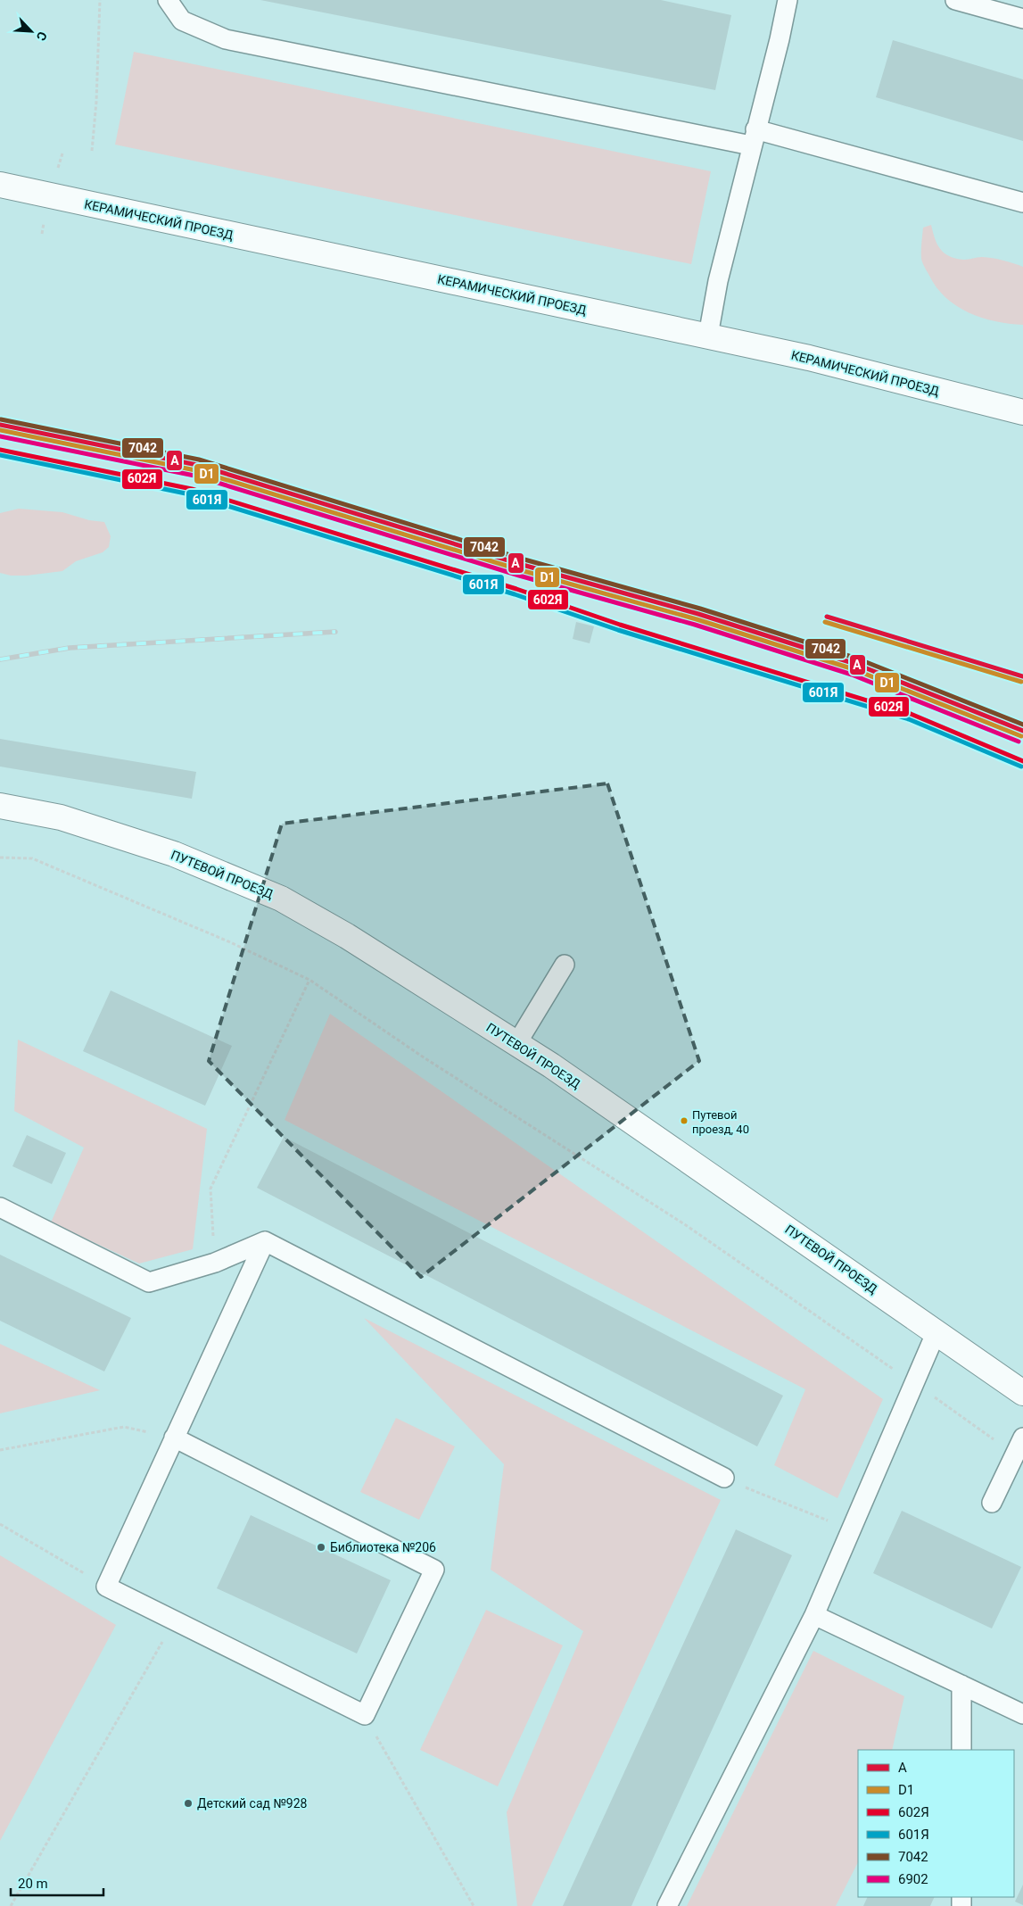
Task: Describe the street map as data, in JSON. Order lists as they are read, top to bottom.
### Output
{
  "streets": {
    "street": ["КЕРАМИЧЕСКИЙ ПРОЕЗД", "ПУТЕВОЙ ПРОЕЗД"]
  },
  "places": ["Путевой проезд, 40", "Библиотека №206", "Детский сад №928"],
  "lines": [
    "transit line 7042",
    "transit line A",
    "transit line D1",
    "transit line 6902",
    "transit line 602Я",
    "transit line 601Я"
  ],
  "legend": [
    "A",
    "D1",
    "602Я",
    "601Я",
    "7042",
    "6902"
  ],
  "scale_bar": "20 m",
  "north": "bottom right"
}
